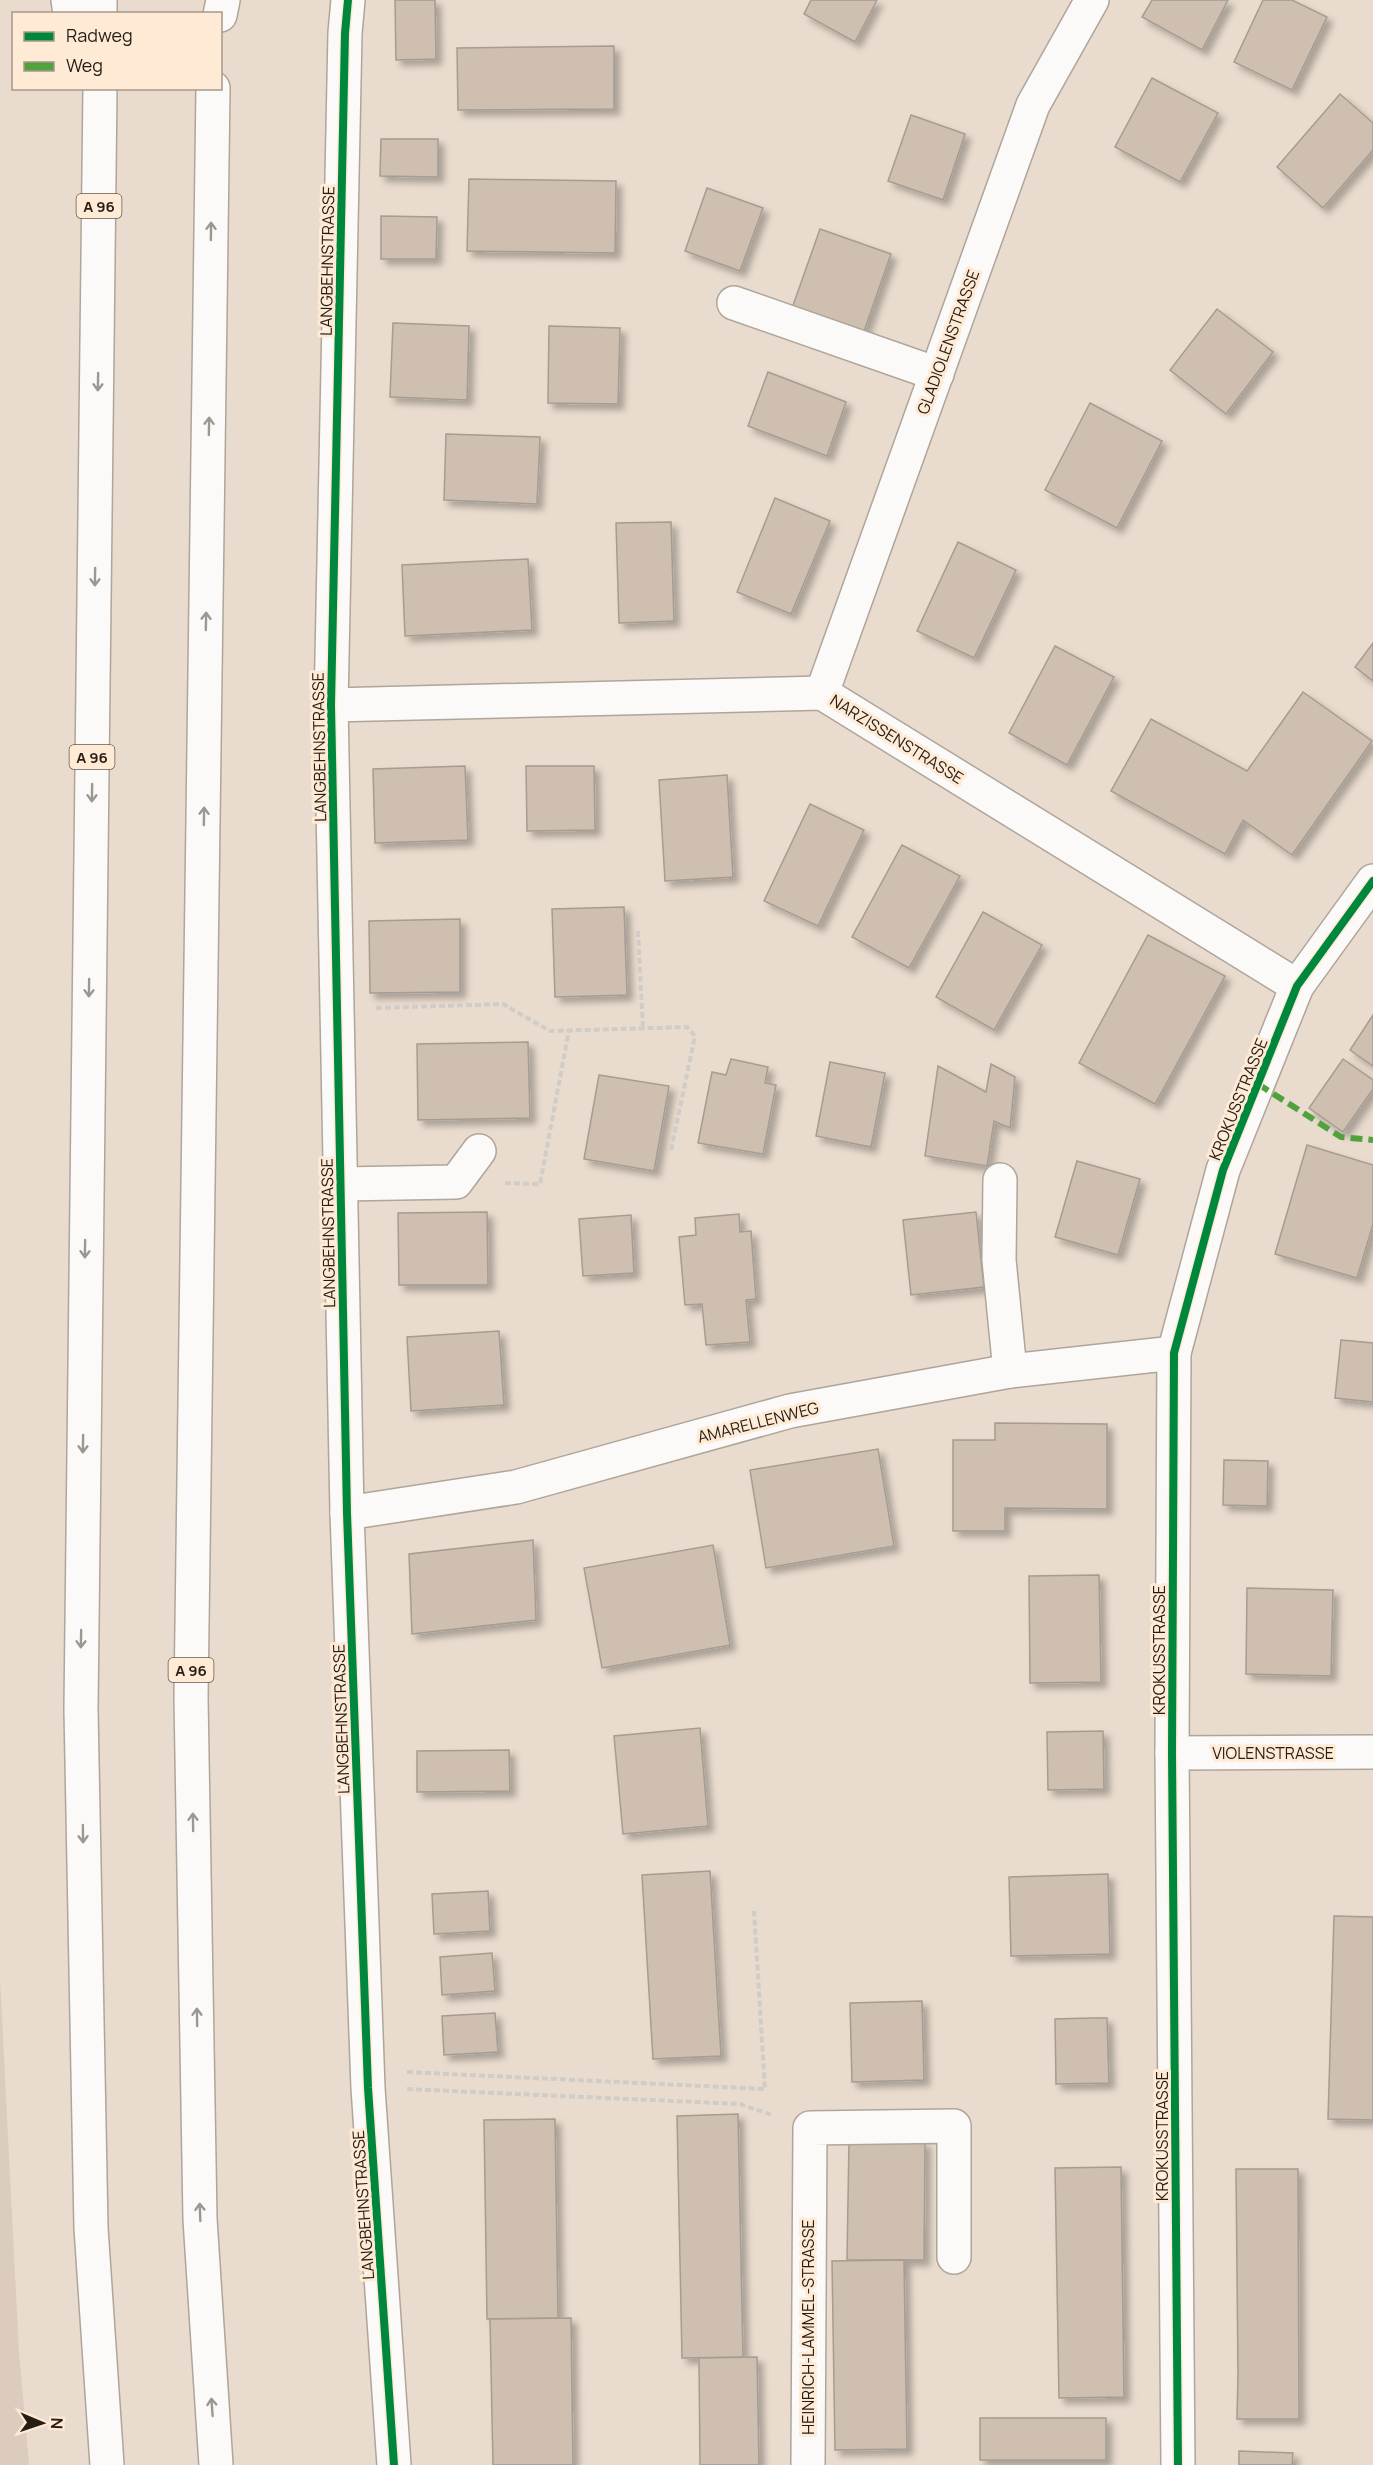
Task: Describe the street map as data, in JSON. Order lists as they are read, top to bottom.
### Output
{
  "streets": {
    "main road": [
      "A 96",
      "LANGBEHNSTRASSE",
      "GLADIOLENSTRASSE",
      "NARZISSENSTRASSE",
      "KROKUSSTRASSE",
      "AMARELLENWEG",
      "VIOLENSTRASSE",
      "HEINRICH-LAMMEL-STRASSE"
    ]
  },
  "crossings": [
    ["LANGBEHNSTRASSE", "NARZISSENSTRASSE"],
    ["LANGBEHNSTRASSE", "AMARELLENWEG"],
    ["GLADIOLENSTRASSE", "NARZISSENSTRASSE"],
    ["NARZISSENSTRASSE", "KROKUSSTRASSE"],
    ["KROKUSSTRASSE", "AMARELLENWEG"],
    ["KROKUSSTRASSE", "VIOLENSTRASSE"]
  ],
  "legend": ["Radweg", "Weg"],
  "north": "right"
}
